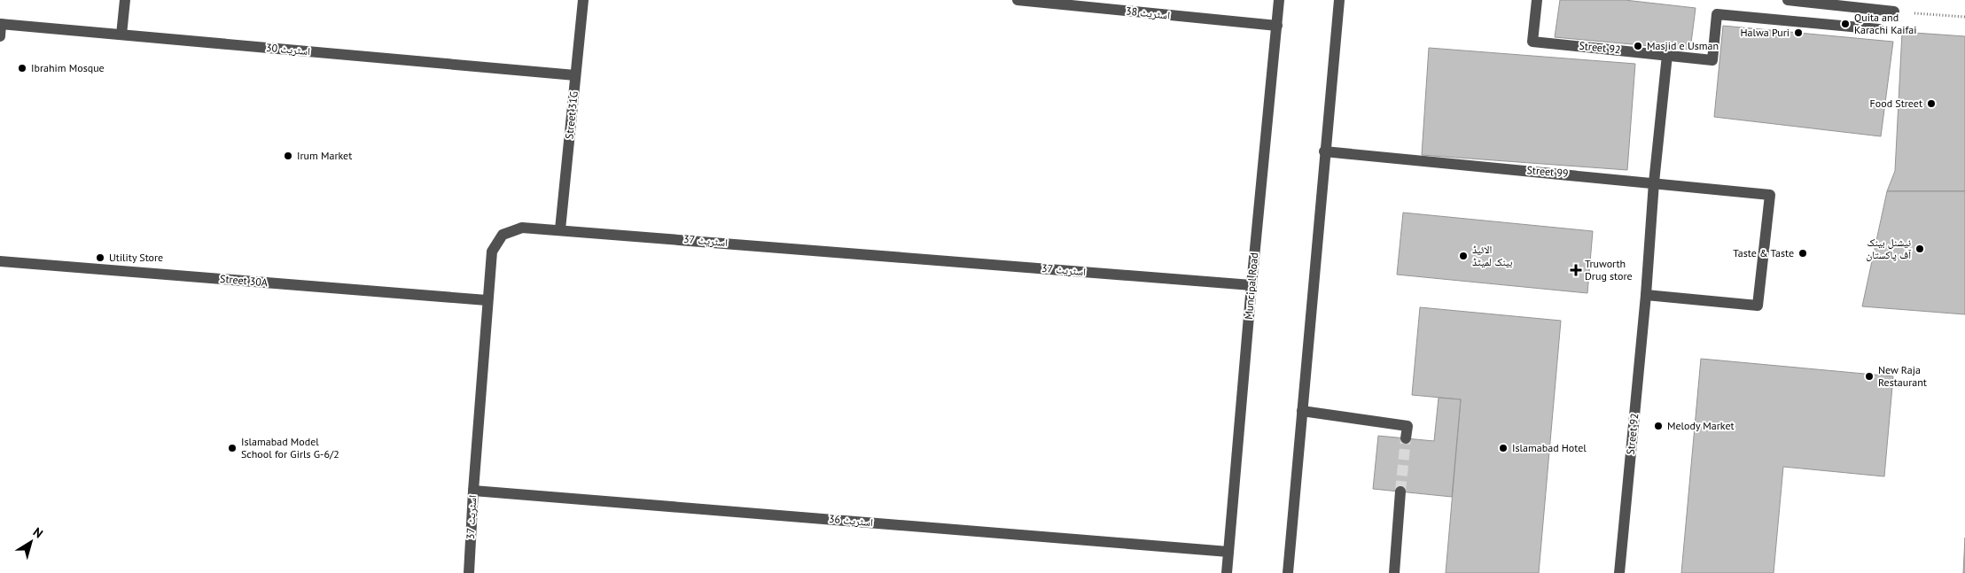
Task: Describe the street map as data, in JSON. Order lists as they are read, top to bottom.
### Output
{
  "streets": {
    "street": [
      "اسٹریٹ 38",
      "Street 92",
      "اسٹریٹ 30",
      "Street 31G",
      "Street 99",
      "اسٹریٹ 37",
      "Street 30A",
      "Muncipal Road",
      "اسٹریٹ 36"
    ]
  },
  "crossings": [
    ["اسٹریٹ 38", "Muncipal Road"],
    ["Street 92", "Street 99"],
    ["اسٹریٹ 30", "Street 31G"],
    ["Street 31G", "اسٹریٹ 37"],
    ["اسٹریٹ 37", "Street 30A"],
    ["اسٹریٹ 37", "Muncipal Road"],
    ["اسٹریٹ 37", "اسٹریٹ 36"],
    ["Muncipal Road", "اسٹریٹ 36"]
  ],
  "places": {
    "other": [
      "Quita and Karachi Kaifai",
      "Halwa Puri",
      "Masjid e Usman",
      "Ibrahim Mosque",
      "Food Street",
      "Irum Market",
      "نیشنل بینک آف پاکستان",
      "Taste & Taste",
      "الائیڈ بینک لمیٹڈ",
      "Utility Store",
      "New Raja Restaurant",
      "Melody Market",
      "Islamabad Model School for Girls G-6/2",
      "Islamabad Hotel"
    ],
    "health": ["Truworth Drug store"]
  },
  "north": "top right"
}
